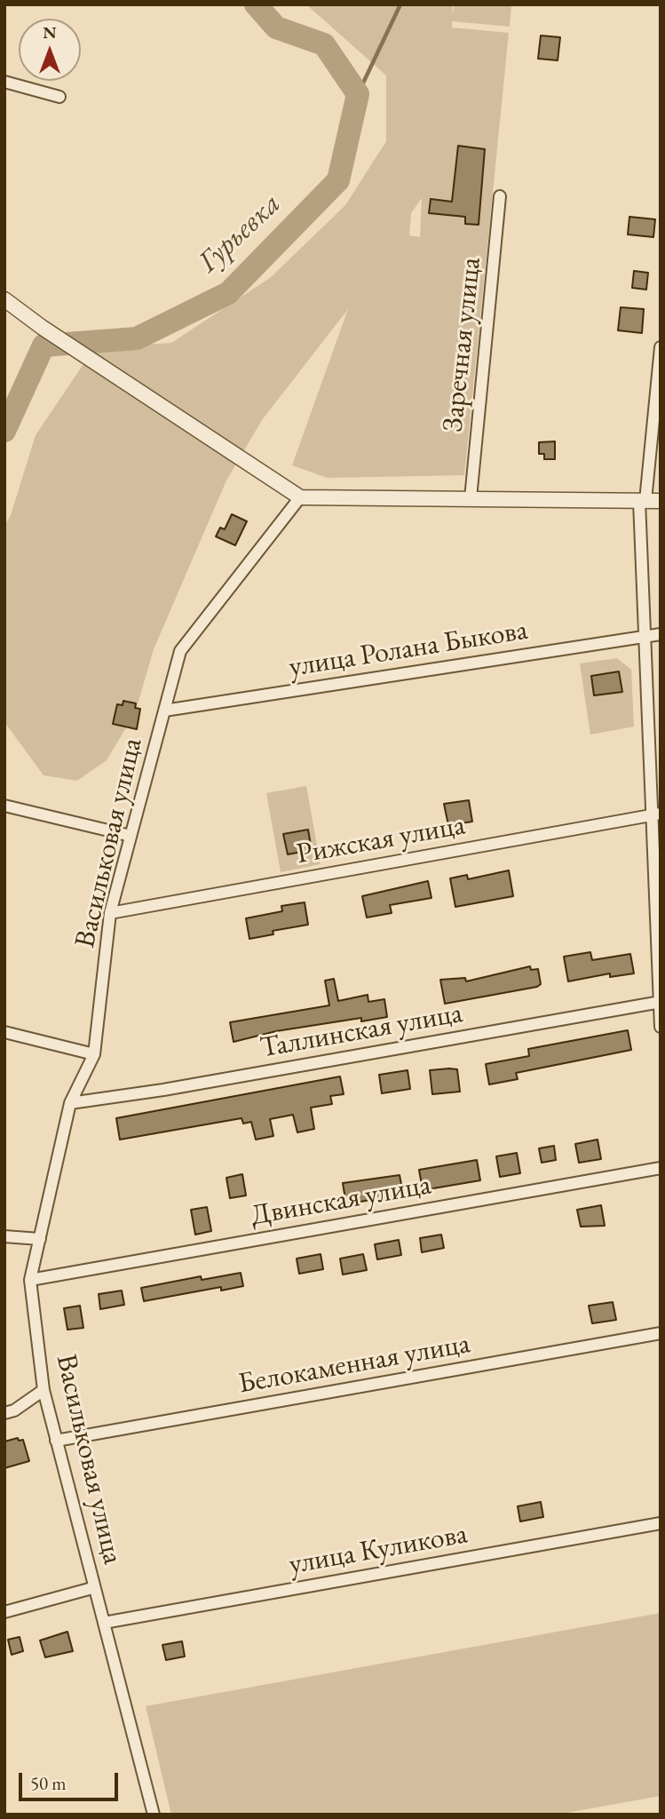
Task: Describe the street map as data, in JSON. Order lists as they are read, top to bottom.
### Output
{
  "streets": {
    "street": [
      "Заречная улица",
      "улица Ролана Быкова",
      "Рижская улица",
      "Васильковая улица",
      "Таллинская улица",
      "Двинская улица",
      "Белокаменная улица",
      "улица Куликова"
    ]
  },
  "crossings": [
    ["улица Ролана Быкова", "Васильковая улица"],
    ["Рижская улица", "Васильковая улица"],
    ["Васильковая улица", "Таллинская улица"],
    ["Васильковая улица", "Двинская улица"],
    ["Васильковая улица", "Белокаменная улица"],
    ["Васильковая улица", "улица Куликова"]
  ],
  "water": ["Гурьевка"],
  "scale_bar": "50 m",
  "north": "top"
}
